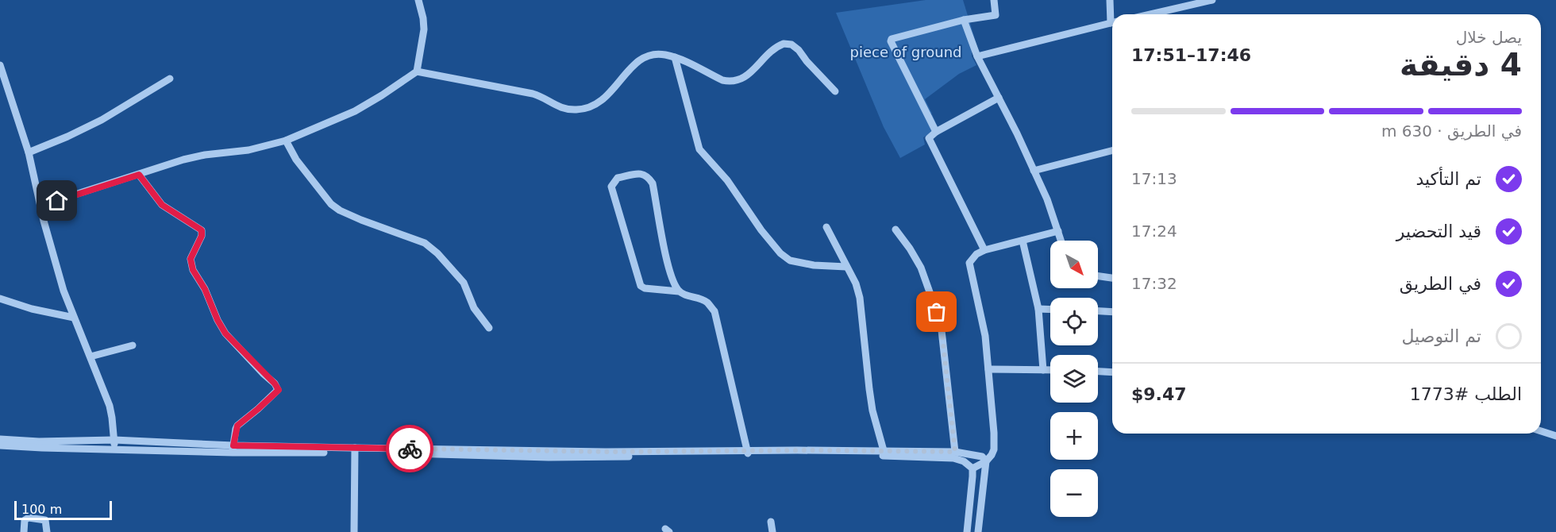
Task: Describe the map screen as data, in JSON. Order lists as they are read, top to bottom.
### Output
{
  "parks": ["piece of ground"],
  "scale_bar": "100 m",
  "north": "bottom right",
  "page": {
    "heading": ["4 دقيقة", "يصل خلال", "17:46–17:51"],
    "panel": ["الطلب #1773", "$9.47"],
    "bar": "في الطريق · 630 m",
    "list": [
      ["تم التأكيد", "17:13"],
      ["قيد التحضير", "17:24"],
      ["في الطريق", "17:32"],
      "تم التوصيل"
    ],
    "map_buttons": ["+", "−"],
    "scale": "100 m"
  }
}
